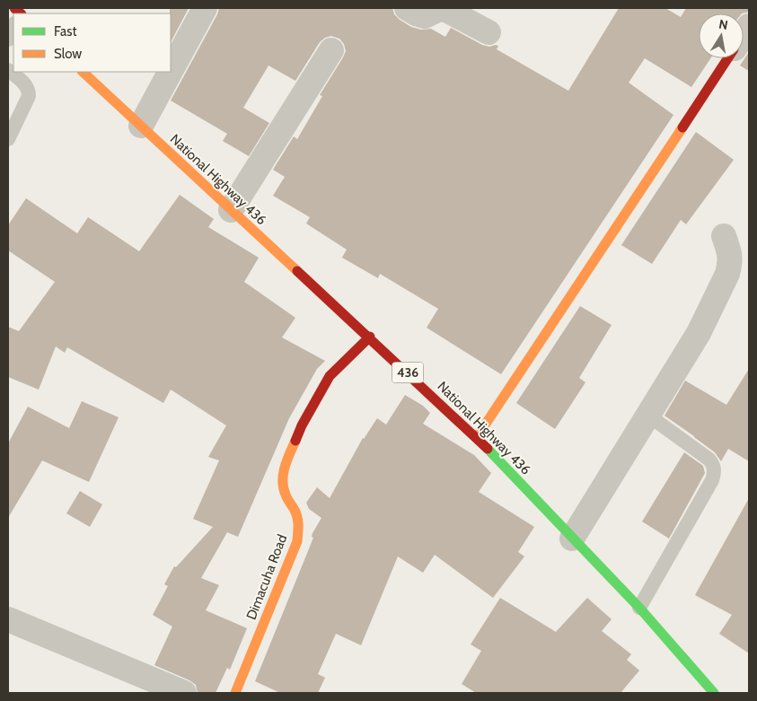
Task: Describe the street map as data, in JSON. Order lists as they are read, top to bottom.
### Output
{
  "streets": {
    "main road": ["National Highway 436", "436", "Dimacuha Road"]
  },
  "crossings": [
    ["National Highway 436", "Dimacuha Road"]
  ],
  "legend": ["Fast", "Slow"],
  "north": "top"
}
